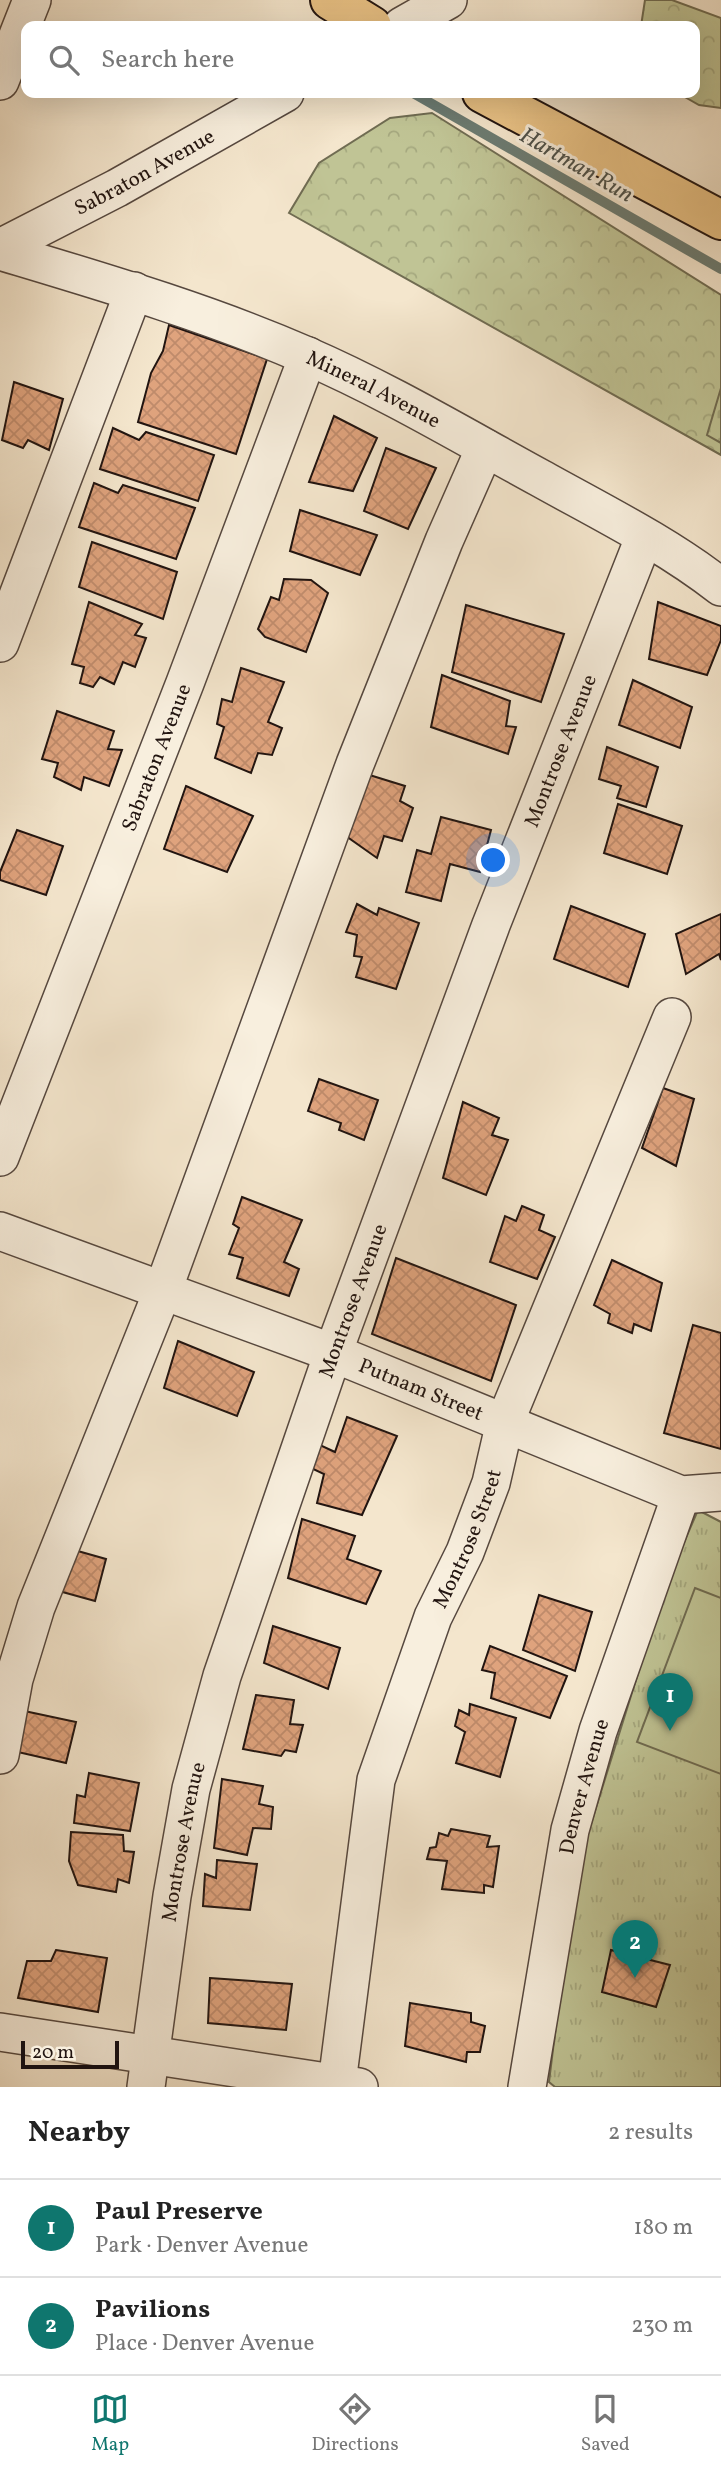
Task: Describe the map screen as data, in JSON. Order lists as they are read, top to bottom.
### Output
{
  "streets": {
    "street": [
      "Sabraton Avenue",
      "Mineral Avenue",
      "Montrose Avenue",
      "Putnam Street",
      "Montrose Street",
      "Denver Avenue"
    ]
  },
  "crossings": [
    ["Sabraton Avenue", "Mineral Avenue"],
    ["Mineral Avenue", "Montrose Avenue"],
    ["Montrose Avenue", "Putnam Street"],
    ["Putnam Street", "Montrose Street"],
    ["Putnam Street", "Denver Avenue"]
  ],
  "water": ["Hartman Run"],
  "scale_bar": "20 m",
  "page": {
    "search": "Search here",
    "pins": ["1", "2"],
    "scale": "20 m",
    "heading": ["Nearby", "2 results"],
    "list": [
      {
        "mark": "1",
        "name": "Paul Preserve",
        "note": "Park · Denver Avenue",
        "value": "180 m"
      },
      {
        "mark": "2",
        "name": "Pavilions",
        "note": "Place · Denver Avenue",
        "value": "230 m"
      }
    ],
    "nav": ["Map", "Directions", "Saved"]
  }
}
